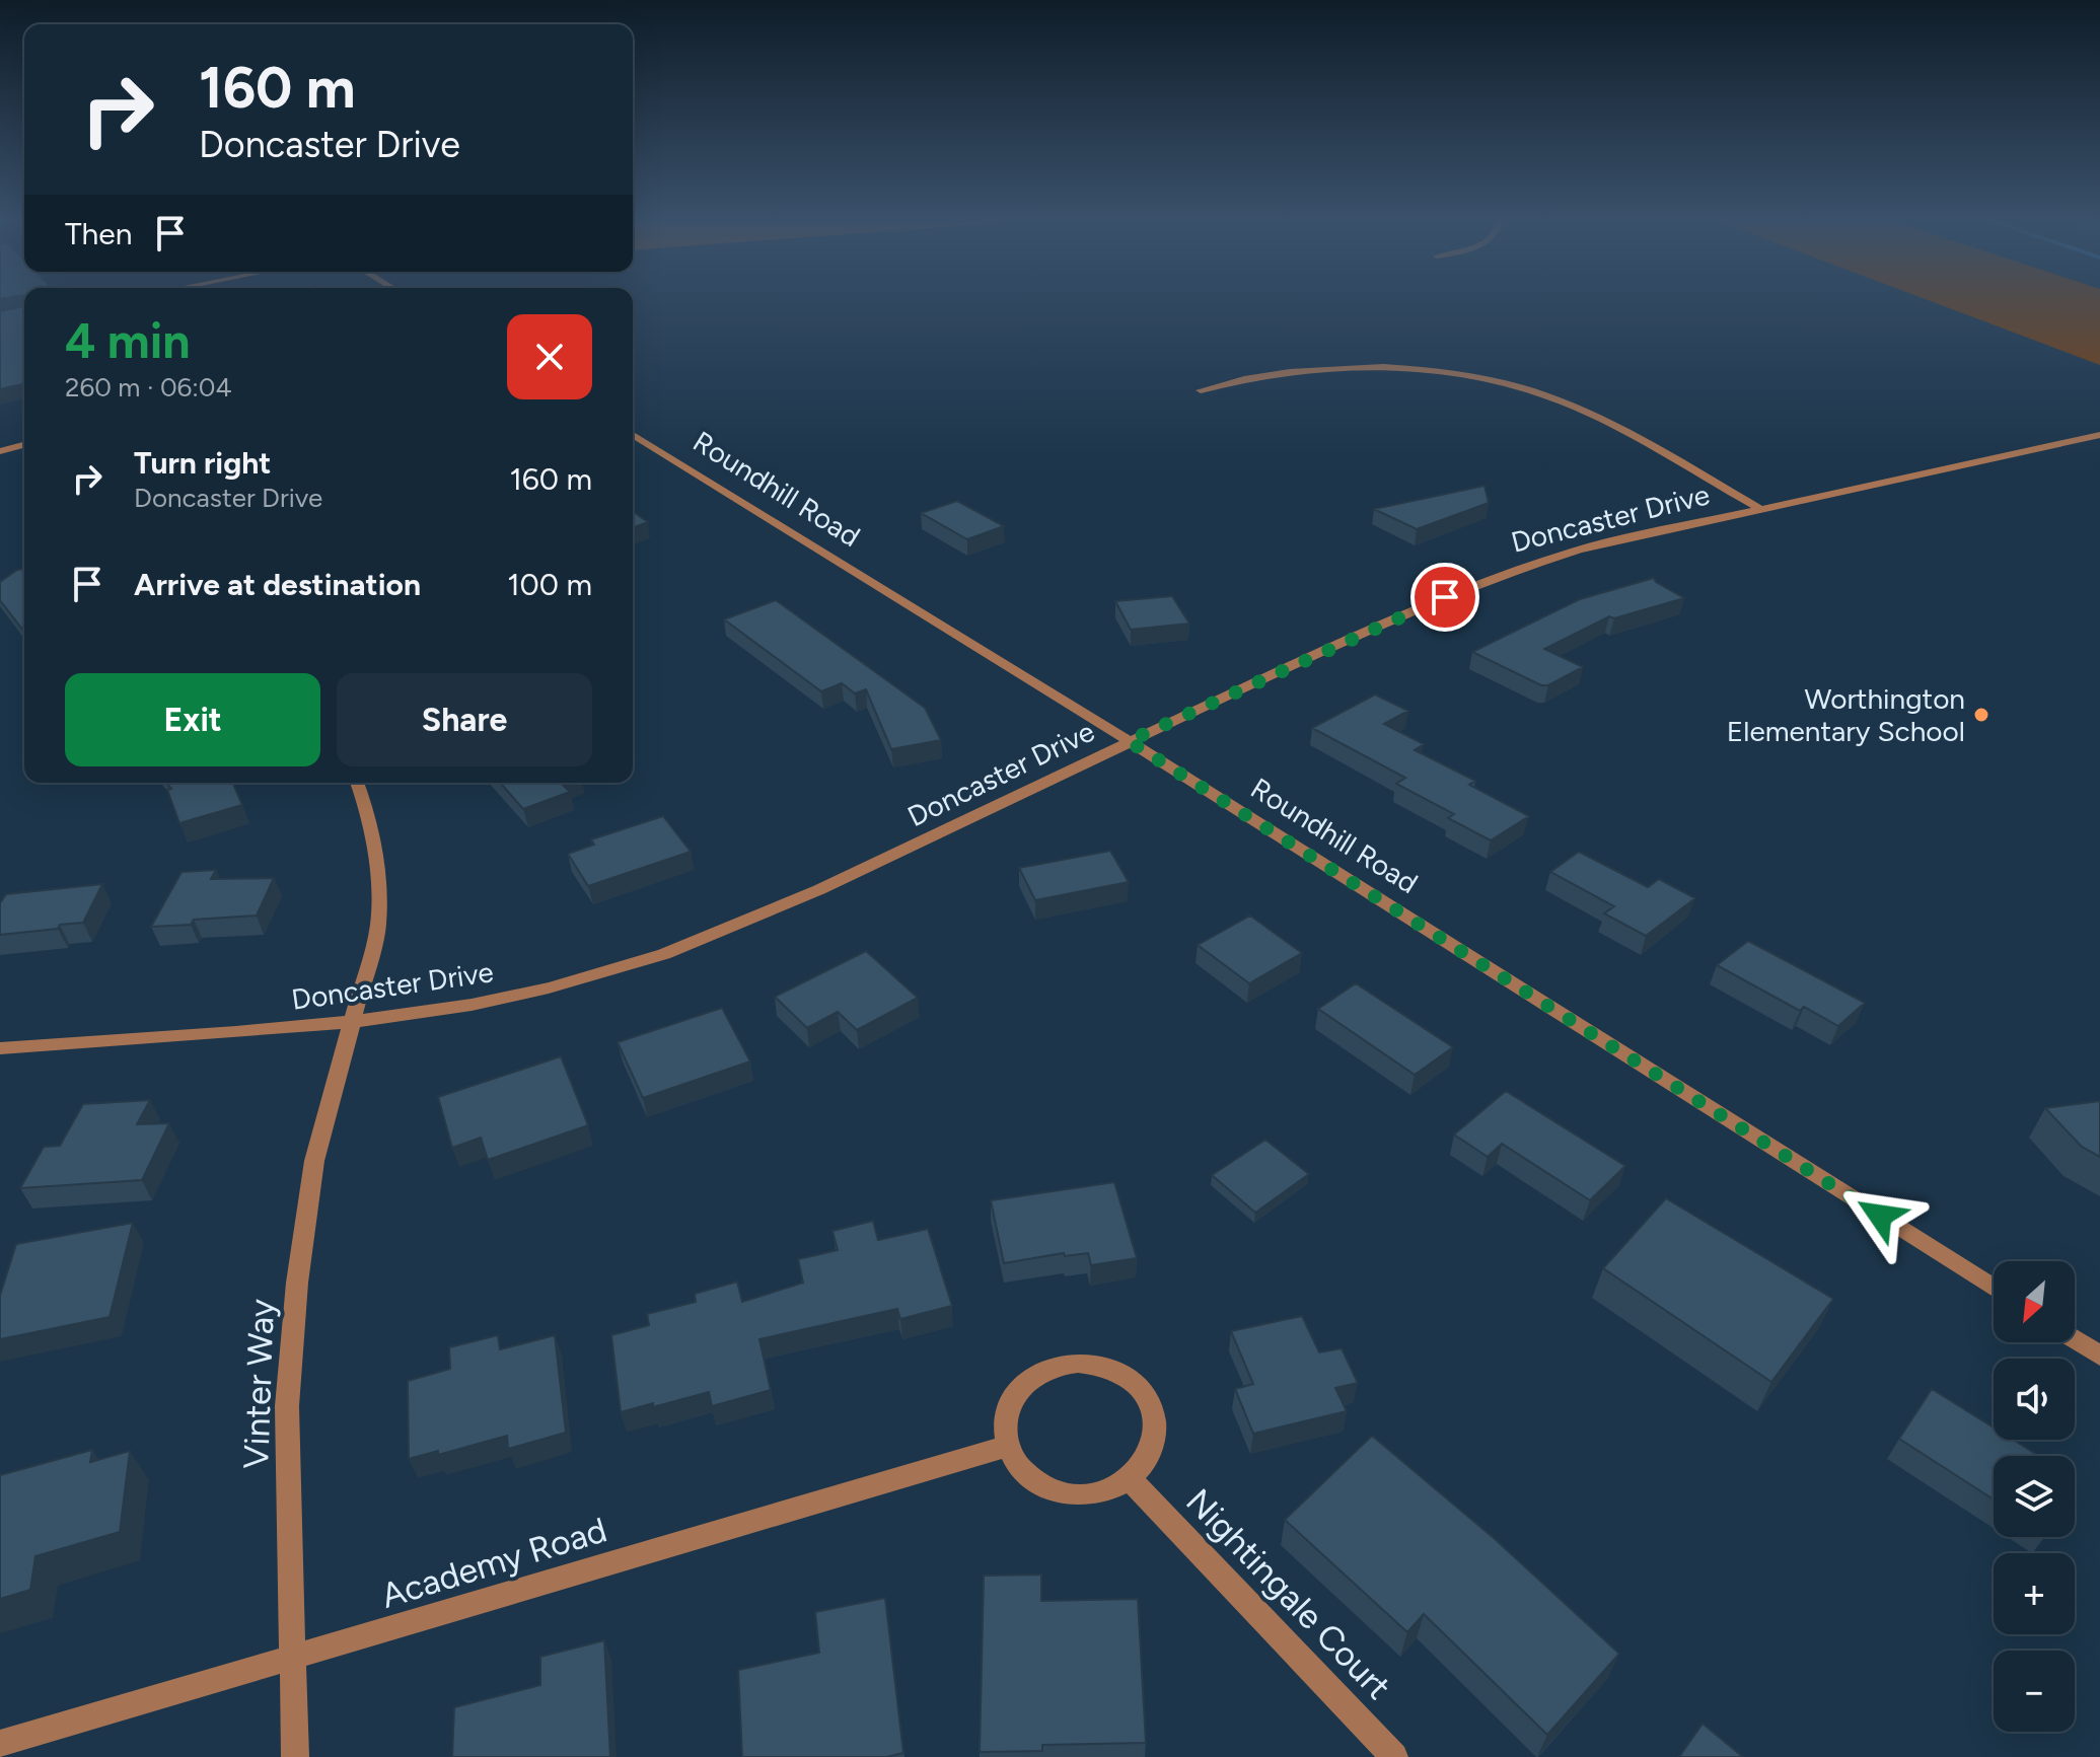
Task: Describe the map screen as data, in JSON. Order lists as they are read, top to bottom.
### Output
{
  "streets": {
    "street": [
      "Roundhill Road",
      "Doncaster Drive",
      "Vinter Way",
      "Academy Road",
      "Nightingale Court"
    ]
  },
  "crossings": [
    ["Roundhill Road", "Doncaster Drive"],
    ["Doncaster Drive", "Vinter Way"],
    ["Vinter Way", "Academy Road"],
    ["Academy Road", "Nightingale Court"]
  ],
  "places": ["Worthington Elementary School"],
  "north": "bottom left",
  "page": {
    "turn": ["160 m", "Doncaster Drive"],
    "then": "Then",
    "heading": ["4 min", "260 m · 06:04"],
    "list": [
      {
        "name": "Turn right",
        "note": "Doncaster Drive",
        "value": "160 m"
      },
      {
        "name": "Arrive at destination",
        "value": "100 m"
      }
    ],
    "buttons": ["Exit", "Share"],
    "map_buttons": ["+", "−"]
  }
}
